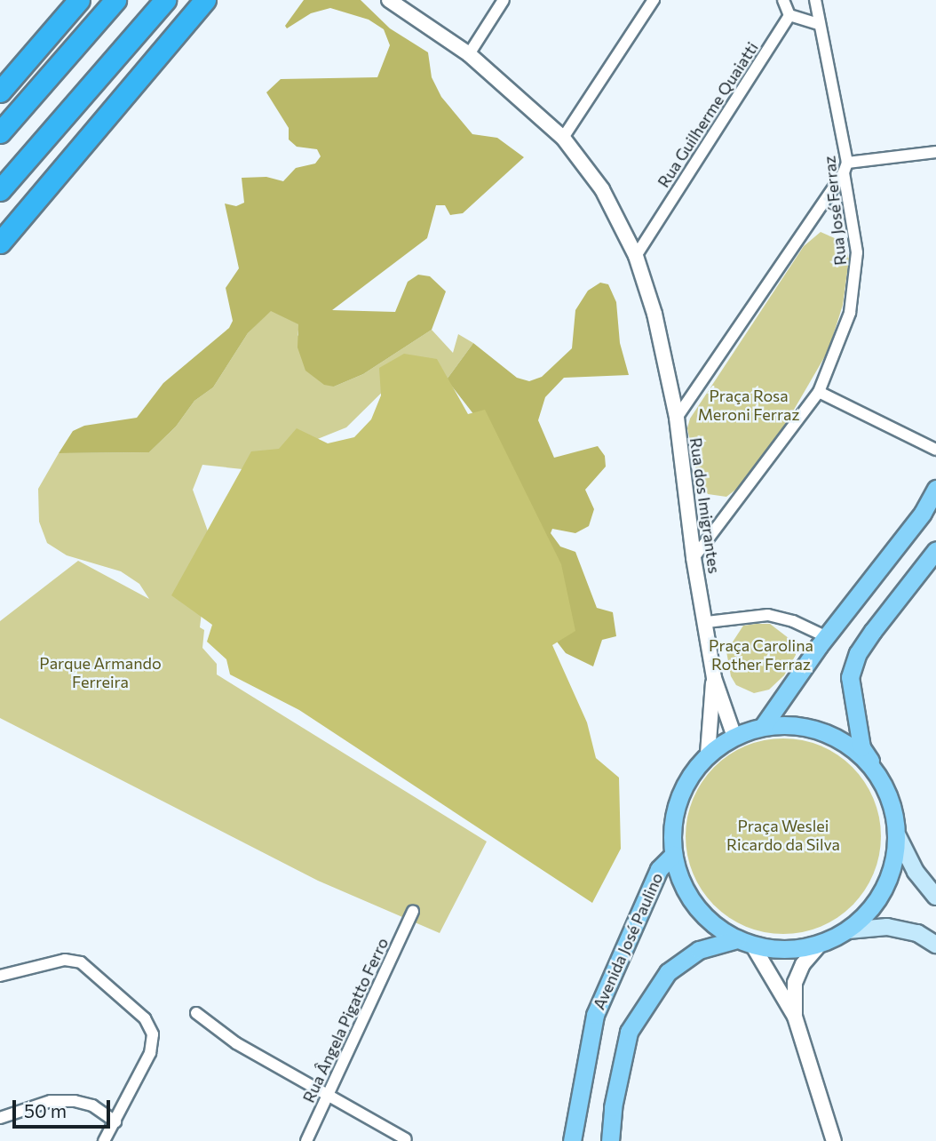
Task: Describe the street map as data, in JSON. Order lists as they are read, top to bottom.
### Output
{
  "streets": {
    "main road": ["Avenida José Paulino"],
    "street": [
      "Rua Guilherme Quaiatti",
      "Rua José Ferraz",
      "Rua dos Imigrantes",
      "Rua Ângela Pigatto Ferro"
    ]
  },
  "crossings": [
    ["Rua Guilherme Quaiatti", "Rua dos Imigrantes"],
    ["Rua José Ferraz", "Rua dos Imigrantes"]
  ],
  "parks": [
    "Praça Rosa Meroni Ferraz",
    "Praça Carolina Rother Ferraz",
    "Parque Armando Ferreira",
    "Praça Weslei Ricardo da Silva"
  ],
  "scale_bar": "50 m"
}
